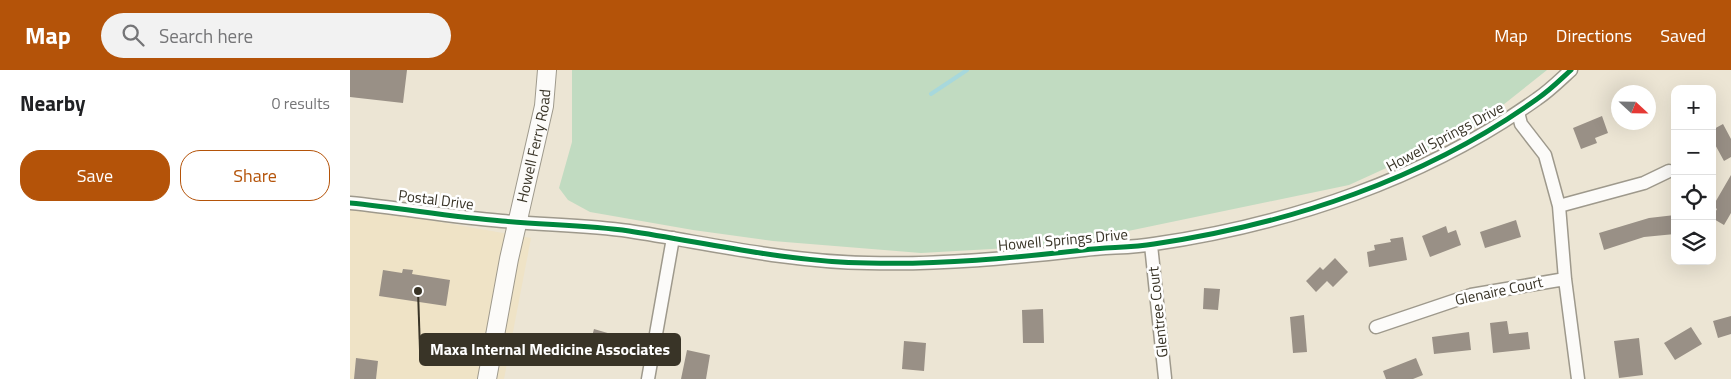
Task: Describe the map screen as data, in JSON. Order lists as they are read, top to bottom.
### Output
{
  "streets": {
    "street": [
      "Howell Springs Drive",
      "Howell Ferry Road",
      "Postal Drive",
      "Glenaire Court",
      "Glentree Court"
    ]
  },
  "crossings": [
    ["Howell Springs Drive", "Howell Ferry Road"],
    ["Howell Springs Drive", "Postal Drive"],
    ["Howell Springs Drive", "Glentree Court"],
    ["Howell Ferry Road", "Postal Drive"]
  ],
  "places": ["Maxa Internal Medicine Associates"],
  "north": "right",
  "page": {
    "header": "Map",
    "search": "Search here",
    "nav": ["Map", "Directions", "Saved"],
    "heading": ["Nearby", "0 results"],
    "map_buttons": ["+", "−"],
    "buttons": ["Save", "Share"]
  }
}
